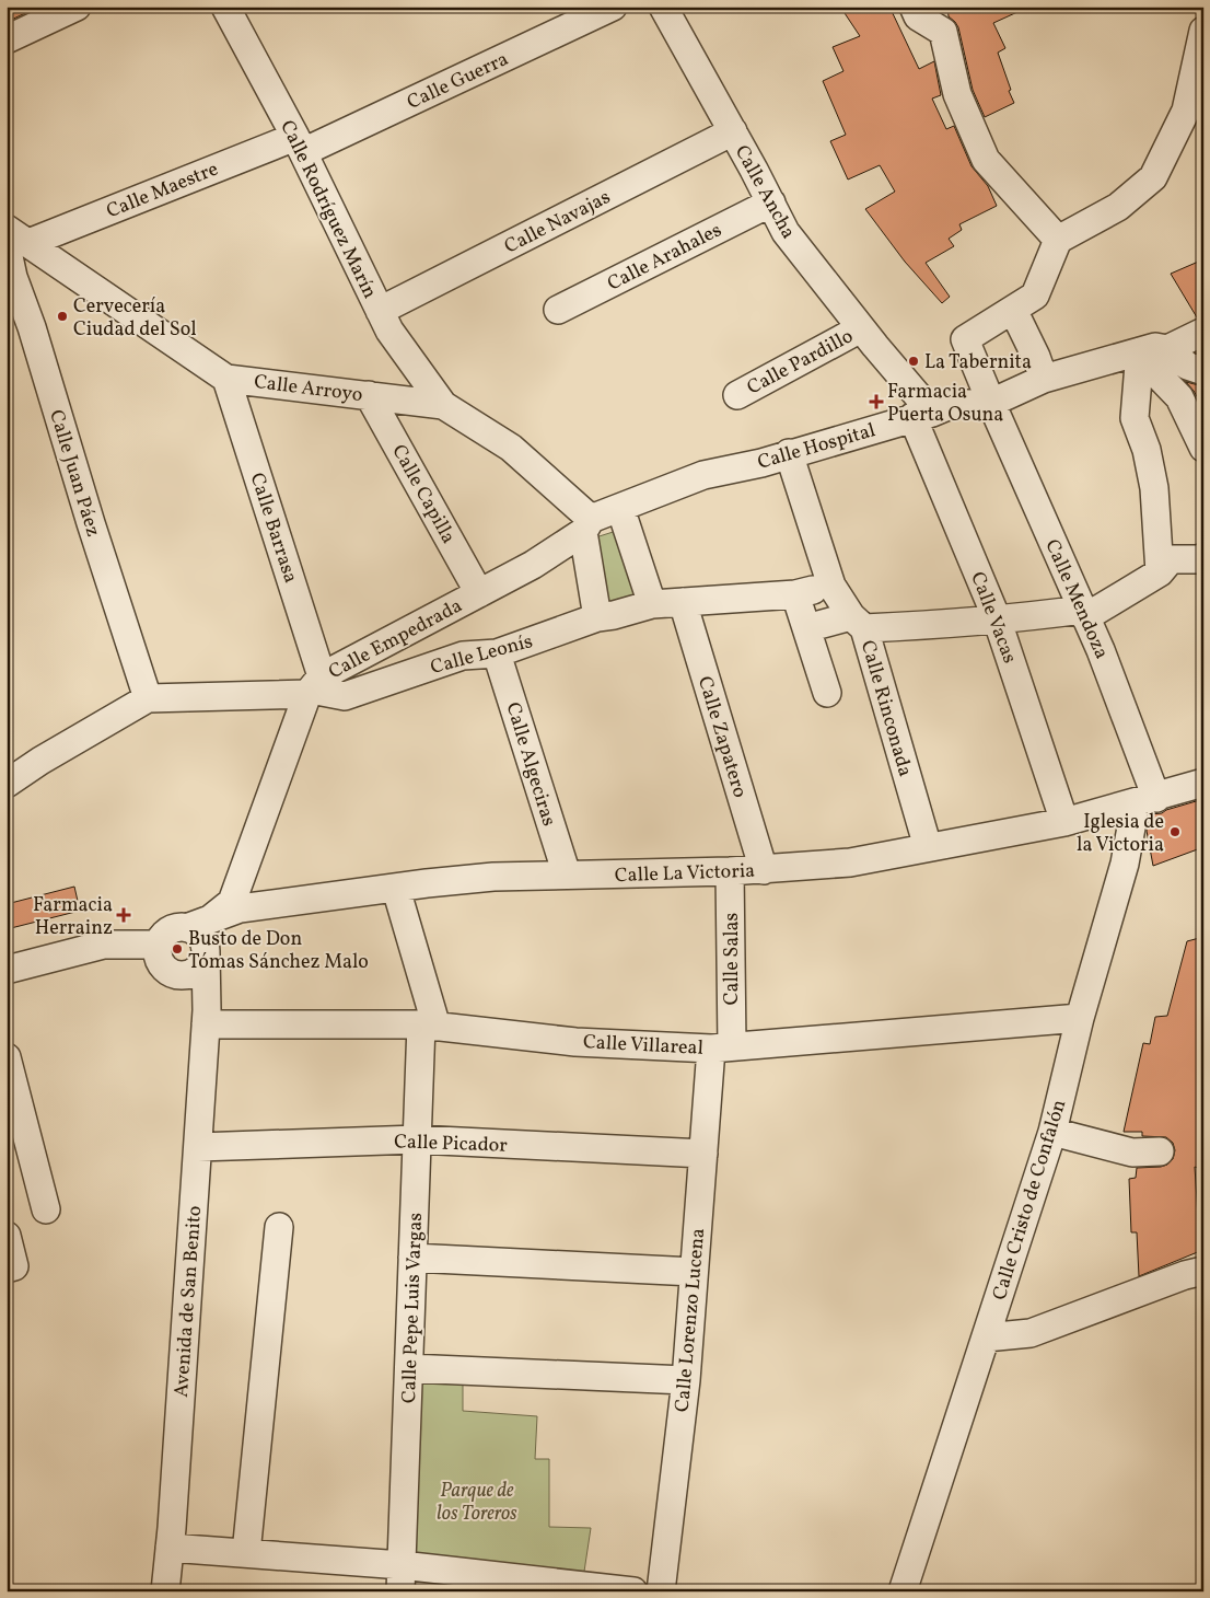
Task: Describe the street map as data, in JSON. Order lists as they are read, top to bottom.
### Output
{
  "streets": {
    "street": [
      "Calle Guerra",
      "Calle Maestre",
      "Calle Ancha",
      "Calle Rodríguez Marín",
      "Calle Navajas",
      "Calle Arahales",
      "Calle Pardillo",
      "Calle Arroyo",
      "Calle Hospital",
      "Calle Juan Páez",
      "Calle Capilla",
      "Calle Barrasa",
      "Calle Mendoza",
      "Calle Vacas",
      "Calle Empedrada",
      "Calle Leonís",
      "Calle Rinconada",
      "Calle Zapatero",
      "Calle Algeciras",
      "Calle La Victoria",
      "Calle Salas",
      "Calle Villareal",
      "Calle Picador",
      "Calle Cristo de Confalón",
      "Avenida de San Benito",
      "Calle Pepe Luis Vargas",
      "Calle Lorenzo Lucena"
    ]
  },
  "crossings": [
    ["Calle Guerra", "Calle Maestre"],
    ["Calle Guerra", "Calle Rodríguez Marín"],
    ["Calle Maestre", "Calle Rodríguez Marín"],
    ["Calle Maestre", "Calle Arroyo"],
    ["Calle Maestre", "Calle Juan Páez"],
    ["Calle Ancha", "Calle Navajas"],
    ["Calle Ancha", "Calle Arahales"],
    ["Calle Ancha", "Calle Pardillo"],
    ["Calle Ancha", "Calle Hospital"],
    ["Calle Ancha", "Calle Vacas"],
    ["Calle Rodríguez Marín", "Calle Navajas"],
    ["Calle Rodríguez Marín", "Calle Arroyo"],
    ["Calle Arroyo", "Calle Hospital"],
    ["Calle Arroyo", "Calle Juan Páez"],
    ["Calle Arroyo", "Calle Capilla"],
    ["Calle Arroyo", "Calle Barrasa"],
    ["Calle Arroyo", "Calle Empedrada"],
    ["Calle Hospital", "Calle Mendoza"],
    ["Calle Hospital", "Calle Vacas"],
    ["Calle Hospital", "Calle Empedrada"],
    ["Calle Hospital", "Calle Rinconada"],
    ["Calle Juan Páez", "Calle Empedrada"],
    ["Calle Capilla", "Calle Empedrada"],
    ["Calle Barrasa", "Calle Empedrada"],
    ["Calle Barrasa", "Calle Leonís"],
    ["Calle Mendoza", "Calle La Victoria"],
    ["Calle Mendoza", "Calle Cristo de Confalón"],
    ["Calle Vacas", "Calle La Victoria"],
    ["Calle Empedrada", "Calle Leonís"],
    ["Calle Leonís", "Calle Rinconada"],
    ["Calle Leonís", "Calle Zapatero"],
    ["Calle Leonís", "Calle Algeciras"],
    ["Calle Rinconada", "Calle La Victoria"],
    ["Calle Zapatero", "Calle La Victoria"],
    ["Calle Algeciras", "Calle La Victoria"],
    ["Calle La Victoria", "Calle Salas"],
    ["Calle La Victoria", "Calle Cristo de Confalón"],
    ["Calle La Victoria", "Avenida de San Benito"],
    ["Calle La Victoria", "Calle Pepe Luis Vargas"],
    ["Calle Salas", "Calle Villareal"],
    ["Calle Salas", "Calle Lorenzo Lucena"],
    ["Calle Villareal", "Calle Cristo de Confalón"],
    ["Calle Villareal", "Avenida de San Benito"],
    ["Calle Villareal", "Calle Pepe Luis Vargas"],
    ["Calle Villareal", "Calle Lorenzo Lucena"],
    ["Calle Picador", "Avenida de San Benito"],
    ["Calle Picador", "Calle Pepe Luis Vargas"],
    ["Calle Picador", "Calle Lorenzo Lucena"]
  ],
  "parks": ["Parque de los Toreros"],
  "places": {
    "other": [
      "Cervecería Ciudad del Sol",
      "La Tabernita",
      "Iglesia de la Victoria",
      "Busto de Don Tómas Sánchez Malo"
    ],
    "health": ["Farmacia Puerta Osuna", "Farmacia Herrainz"]
  }
}
